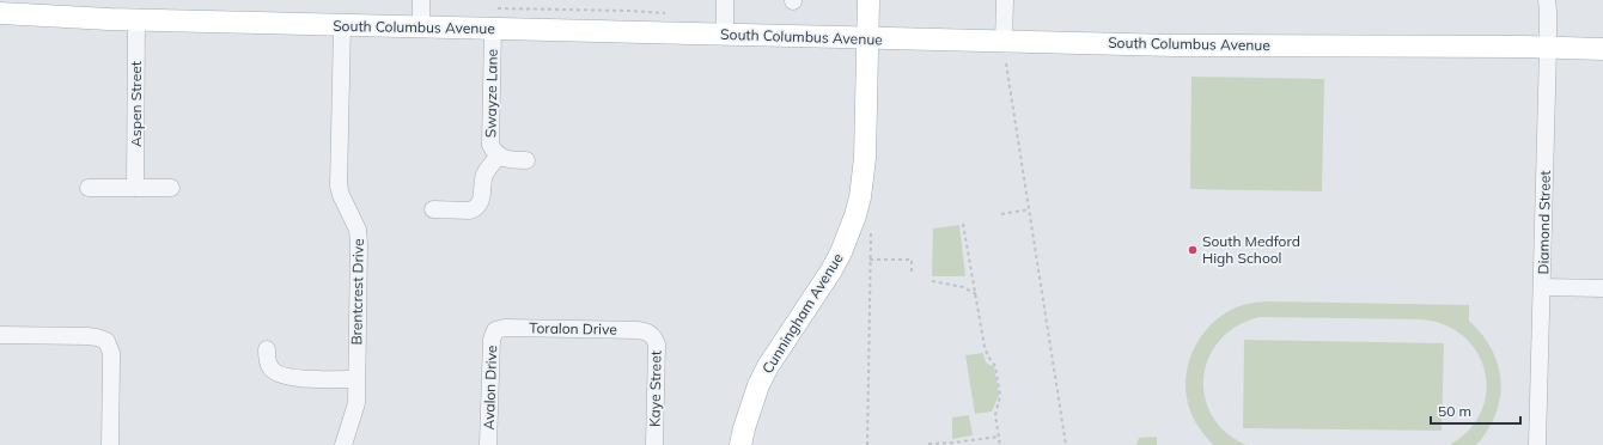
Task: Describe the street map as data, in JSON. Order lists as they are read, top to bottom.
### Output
{
  "streets": {
    "main road": ["South Columbus Avenue", "Cunningham Avenue"],
    "street": [
      "Swayze Lane",
      "Aspen Street",
      "Diamond Street",
      "Brentcrest Drive",
      "Toralon Drive",
      "Avalon Drive",
      "Kaye Street"
    ]
  },
  "crossings": [
    ["South Columbus Avenue", "Swayze Lane"],
    ["South Columbus Avenue", "Aspen Street"],
    ["South Columbus Avenue", "Diamond Street"],
    ["South Columbus Avenue", "Brentcrest Drive"],
    ["South Columbus Avenue", "Cunningham Avenue"],
    ["Toralon Drive", "Avalon Drive"],
    ["Toralon Drive", "Kaye Street"]
  ],
  "places": ["South Medford High School"],
  "scale_bar": "50 m"
}
